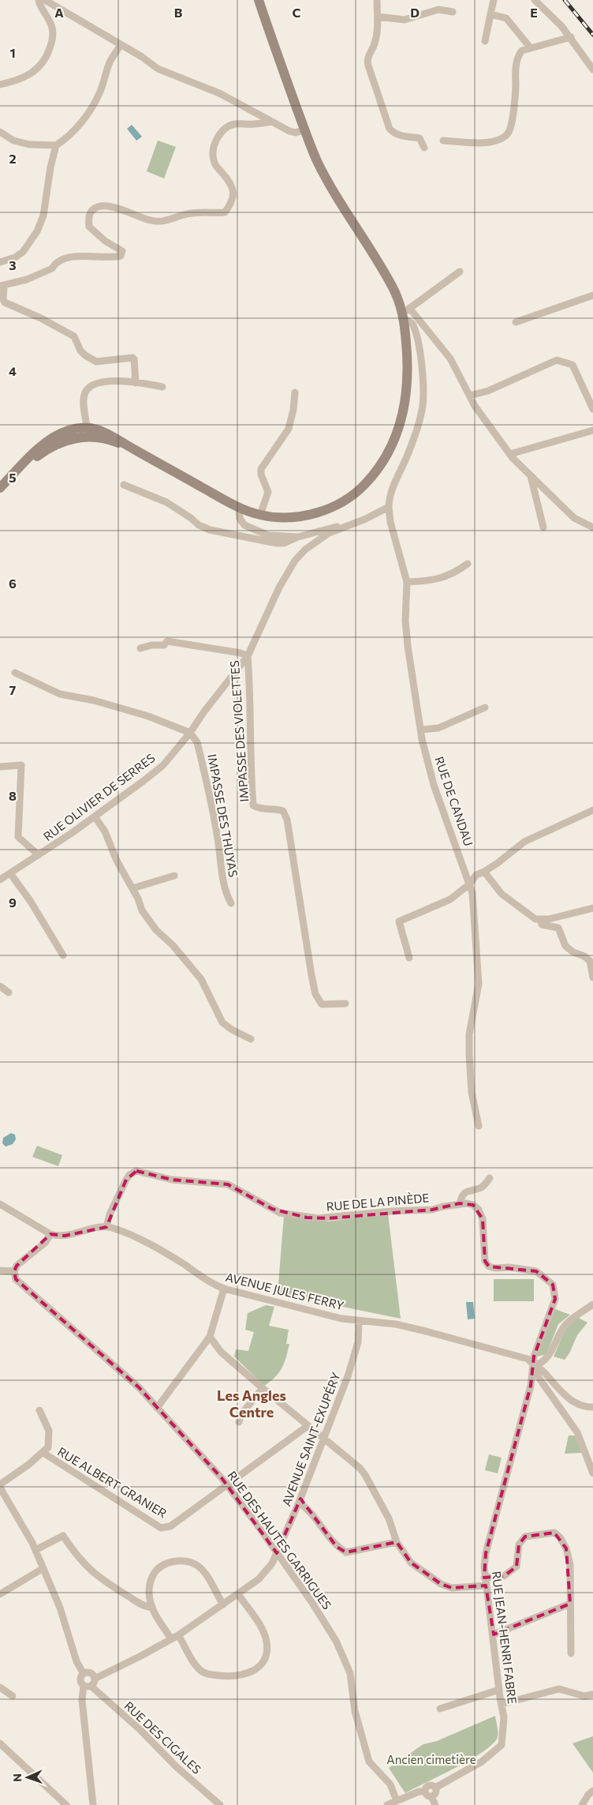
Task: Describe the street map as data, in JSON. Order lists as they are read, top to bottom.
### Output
{
  "streets": {
    "street": [
      "IMPASSE DES VIOLETTES",
      "RUE OLIVIER DE SERRES",
      "RUE DE CANDAU",
      "IMPASSE DES THUYAS",
      "RUE DE LA PINÈDE",
      "AVENUE JULES FERRY",
      "AVENUE SAINT-EXUPÉRY",
      "RUE ALBERT GRANIER",
      "RUE DES HAUTES GARRIGUES",
      "RUE JEAN-HENRI FABRE",
      "RUE DES CIGALES"
    ]
  },
  "crossings": [
    ["IMPASSE DES VIOLETTES", "RUE OLIVIER DE SERRES"],
    ["RUE OLIVIER DE SERRES", "RUE DE CANDAU"],
    ["RUE OLIVIER DE SERRES", "IMPASSE DES THUYAS"],
    ["RUE DE LA PINÈDE", "AVENUE JULES FERRY"],
    ["AVENUE JULES FERRY", "AVENUE SAINT-EXUPÉRY"],
    ["AVENUE JULES FERRY", "RUE JEAN-HENRI FABRE"],
    ["AVENUE SAINT-EXUPÉRY", "RUE DES HAUTES GARRIGUES"],
    ["AVENUE SAINT-EXUPÉRY", "RUE DES CIGALES"],
    ["RUE ALBERT GRANIER", "RUE DES HAUTES GARRIGUES"]
  ],
  "districts": ["Les Angles Centre"],
  "parks": ["Ancien cimetière"],
  "north": "left",
  "grid": {
    "columns": [
      "A",
      "B",
      "C",
      "D",
      "E"
    ],
    "rows": [
      "1",
      "2",
      "3",
      "4",
      "5",
      "6",
      "7",
      "8",
      "9"
    ]
  }
}
